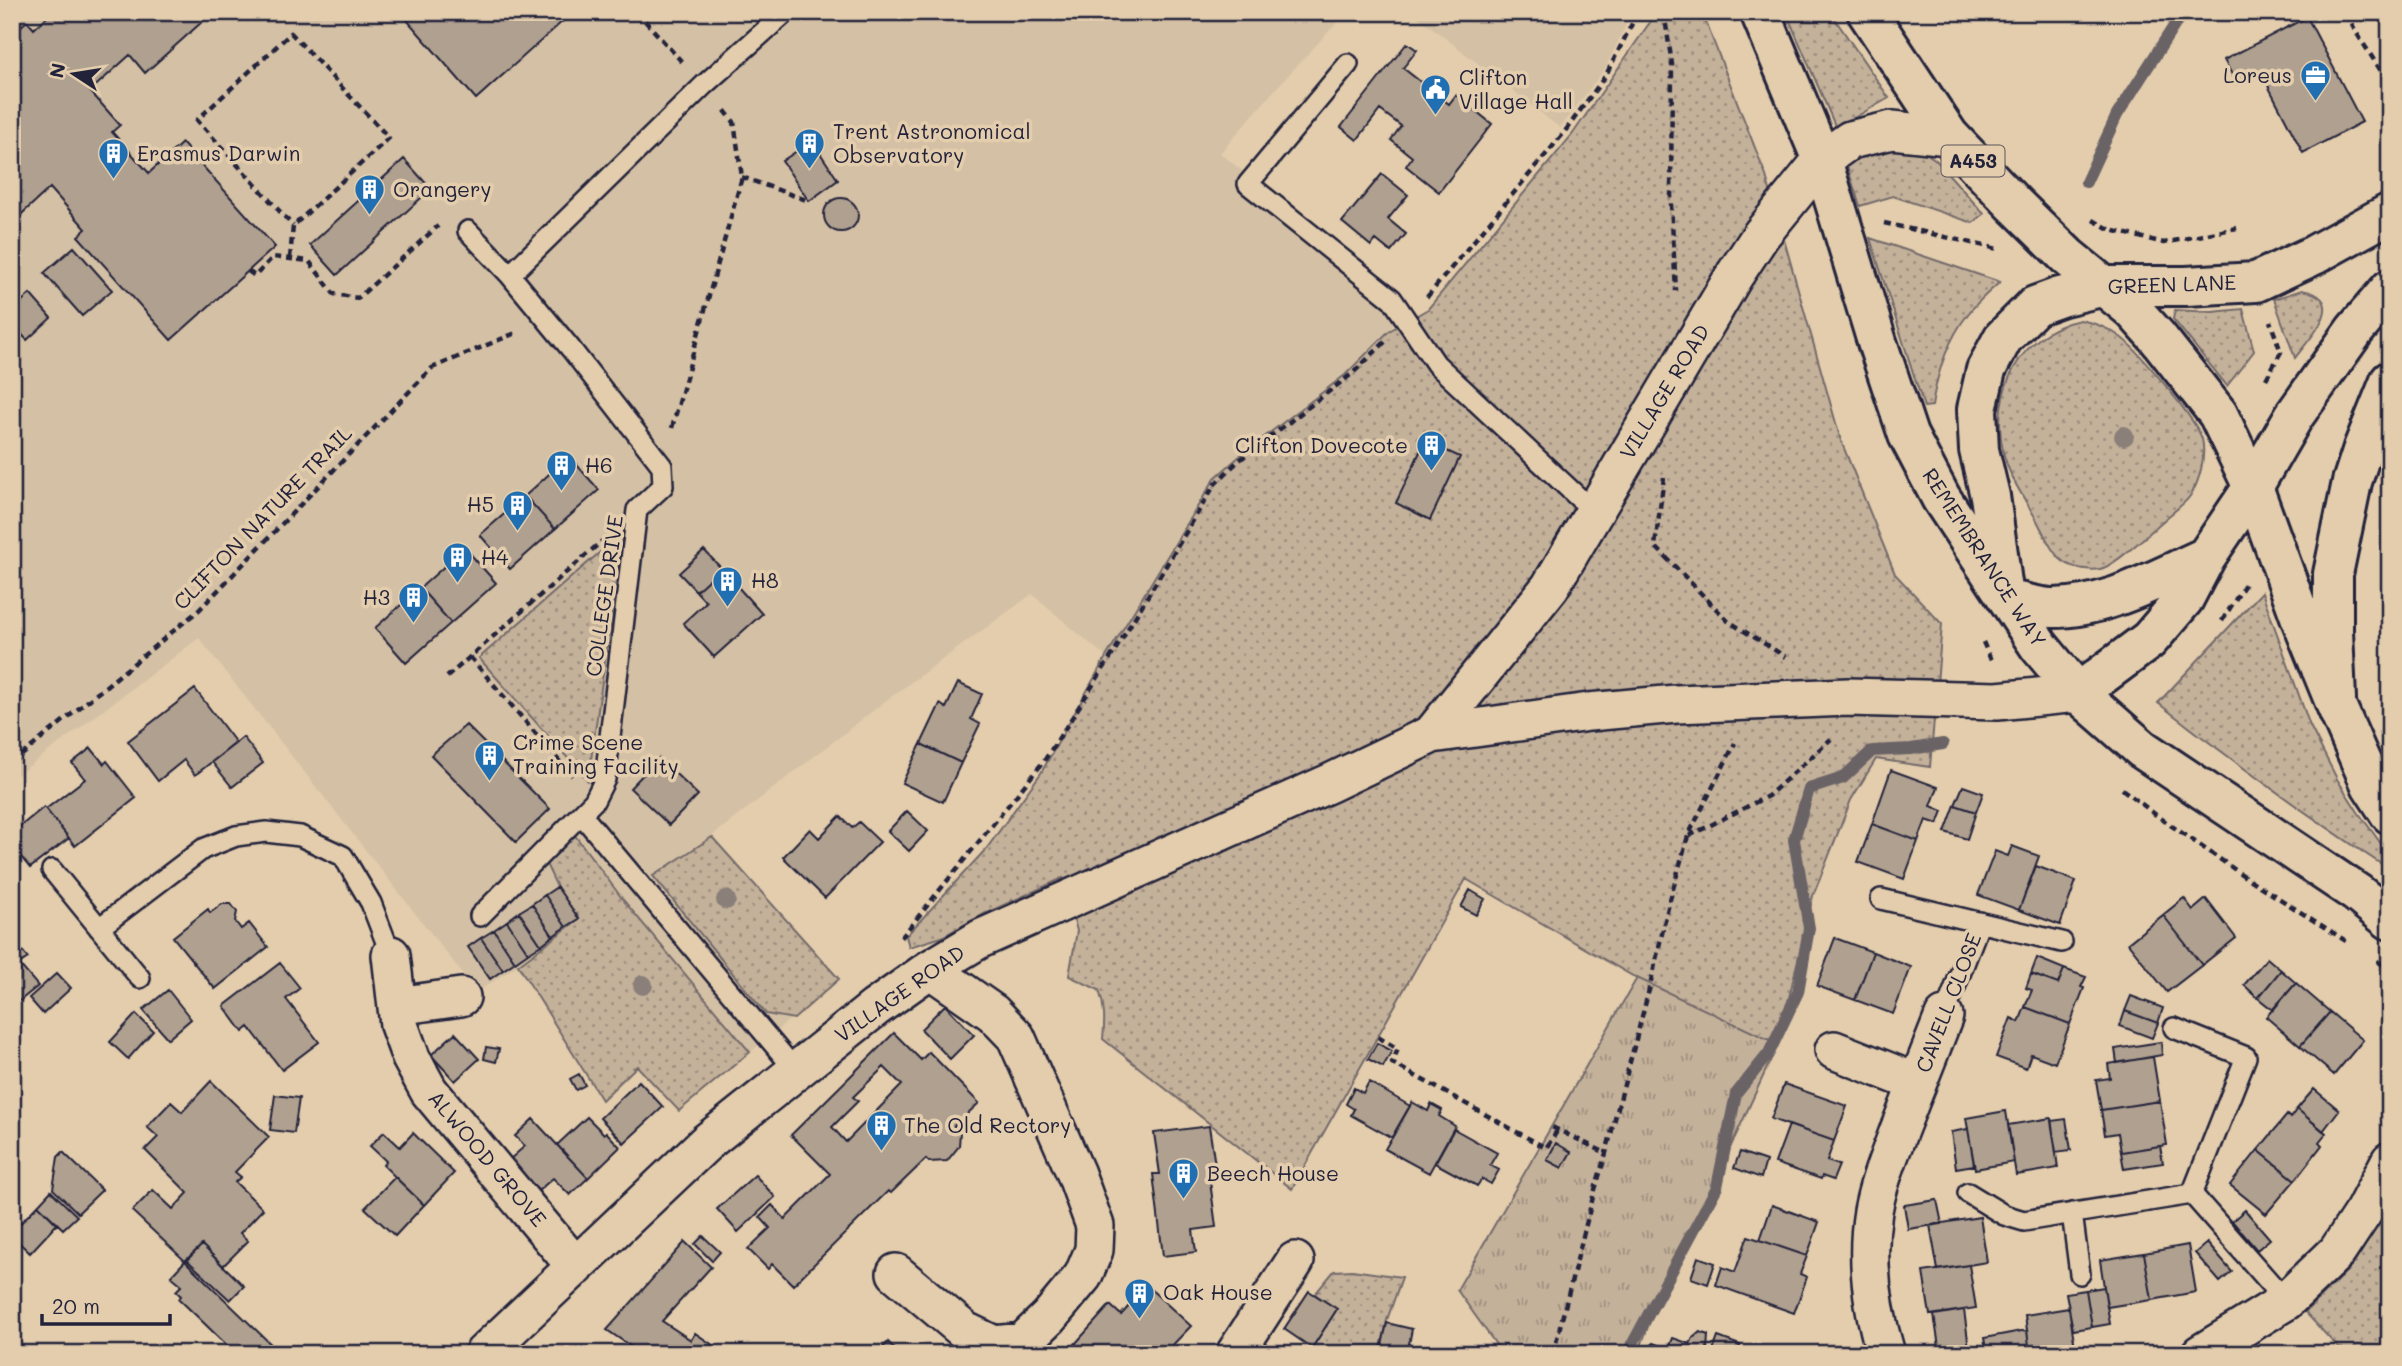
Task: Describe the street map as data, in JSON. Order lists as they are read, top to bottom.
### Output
{
  "streets": {
    "main road": ["A453", "GREEN LANE", "REMEMBRANCE WAY"],
    "street": ["VILLAGE ROAD", "CAVELL CLOSE", "ALWOOD GROVE"],
    "lane": ["COLLEGE DRIVE"],
    "path": ["CLIFTON NATURE TRAIL"]
  },
  "crossings": [
    ["A453", "GREEN LANE"],
    ["A453", "VILLAGE ROAD"],
    ["GREEN LANE", "REMEMBRANCE WAY"],
    ["VILLAGE ROAD", "REMEMBRANCE WAY"],
    ["VILLAGE ROAD", "ALWOOD GROVE"]
  ],
  "places": {
    "office": ["Loreus"],
    "public building": ["Clifton Village Hall"],
    "building": [
      "Trent Astronomical Observatory",
      "Erasmus Darwin",
      "Orangery",
      "Clifton Dovecote",
      "H6",
      "H5",
      "H4",
      "H8",
      "H3",
      "Crime Scene Training Facility",
      "The Old Rectory",
      "Beech House",
      "Oak House"
    ]
  },
  "scale_bar": "20 m",
  "north": "left"
}
